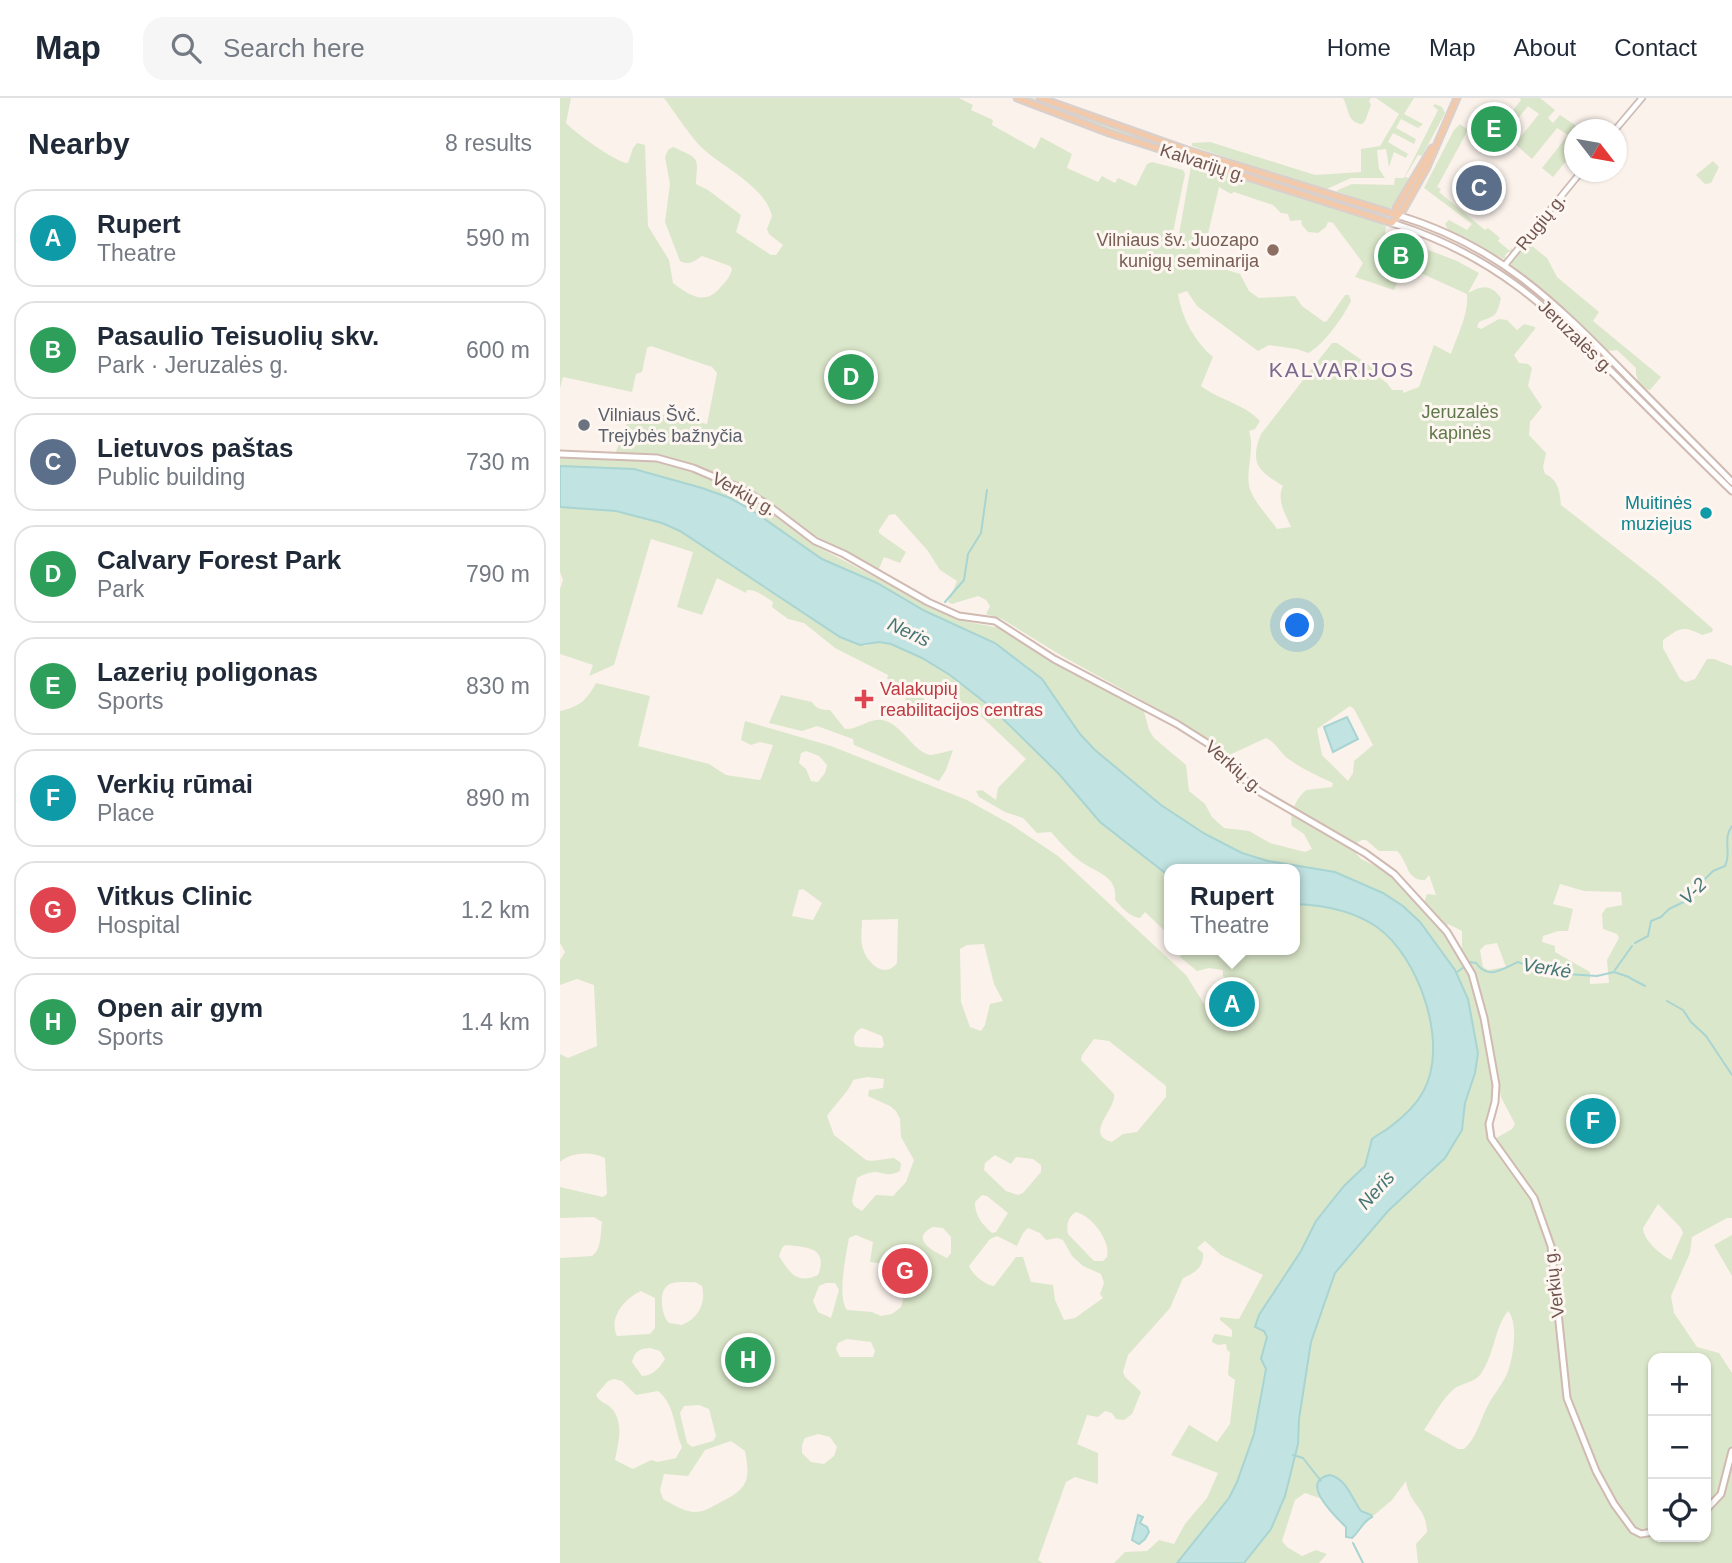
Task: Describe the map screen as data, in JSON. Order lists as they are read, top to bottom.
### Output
{
  "streets": {
    "main road": [
      "Kalvarijų g.",
      "Rugių g.",
      "Jeruzalės g.",
      "Verkių g."
    ]
  },
  "crossings": [
    ["Kalvarijų g.", "Jeruzalės g."],
    ["Rugių g.", "Jeruzalės g."]
  ],
  "districts": ["KALVARIJOS"],
  "water": ["Neris", "V-2", "Verkė"],
  "parks": ["Jeruzalės kapinės"],
  "places": {
    "other": ["Vilniaus šv. Juozapo kunigų seminarija", "Vilniaus Švč. Trejybės bažnyčia", "Muitinės muziejus"],
    "health": ["Valakupių reabilitacijos centras"]
  },
  "north": "bottom right",
  "page": {
    "header": "Map",
    "search": "Search here",
    "nav": [
      "Home",
      "Map",
      "About",
      "Contact"
    ],
    "heading": ["Nearby", "8 results"],
    "pins": [
      "E",
      "C",
      "B",
      "D",
      "A",
      "F",
      "G",
      "H"
    ],
    "list": [
      {
        "mark": "A",
        "name": "Rupert",
        "note": "Theatre",
        "value": "590 m"
      },
      {
        "mark": "B",
        "name": "Pasaulio Teisuolių skv.",
        "note": "Park · Jeruzalės g.",
        "value": "600 m"
      },
      {
        "mark": "C",
        "name": "Lietuvos paštas",
        "note": "Public building",
        "value": "730 m"
      },
      {
        "mark": "D",
        "name": "Calvary Forest Park",
        "note": "Park",
        "value": "790 m"
      },
      {
        "mark": "E",
        "name": "Lazerių poligonas",
        "note": "Sports",
        "value": "830 m"
      },
      {
        "mark": "F",
        "name": "Verkių rūmai",
        "note": "Place",
        "value": "890 m"
      },
      {
        "mark": "G",
        "name": "Vitkus Clinic",
        "note": "Hospital",
        "value": "1.2 km"
      },
      {
        "mark": "H",
        "name": "Open air gym",
        "note": "Sports",
        "value": "1.4 km"
      }
    ],
    "popup": ["Rupert", "Theatre"],
    "map_buttons": ["+", "−"]
  }
}
